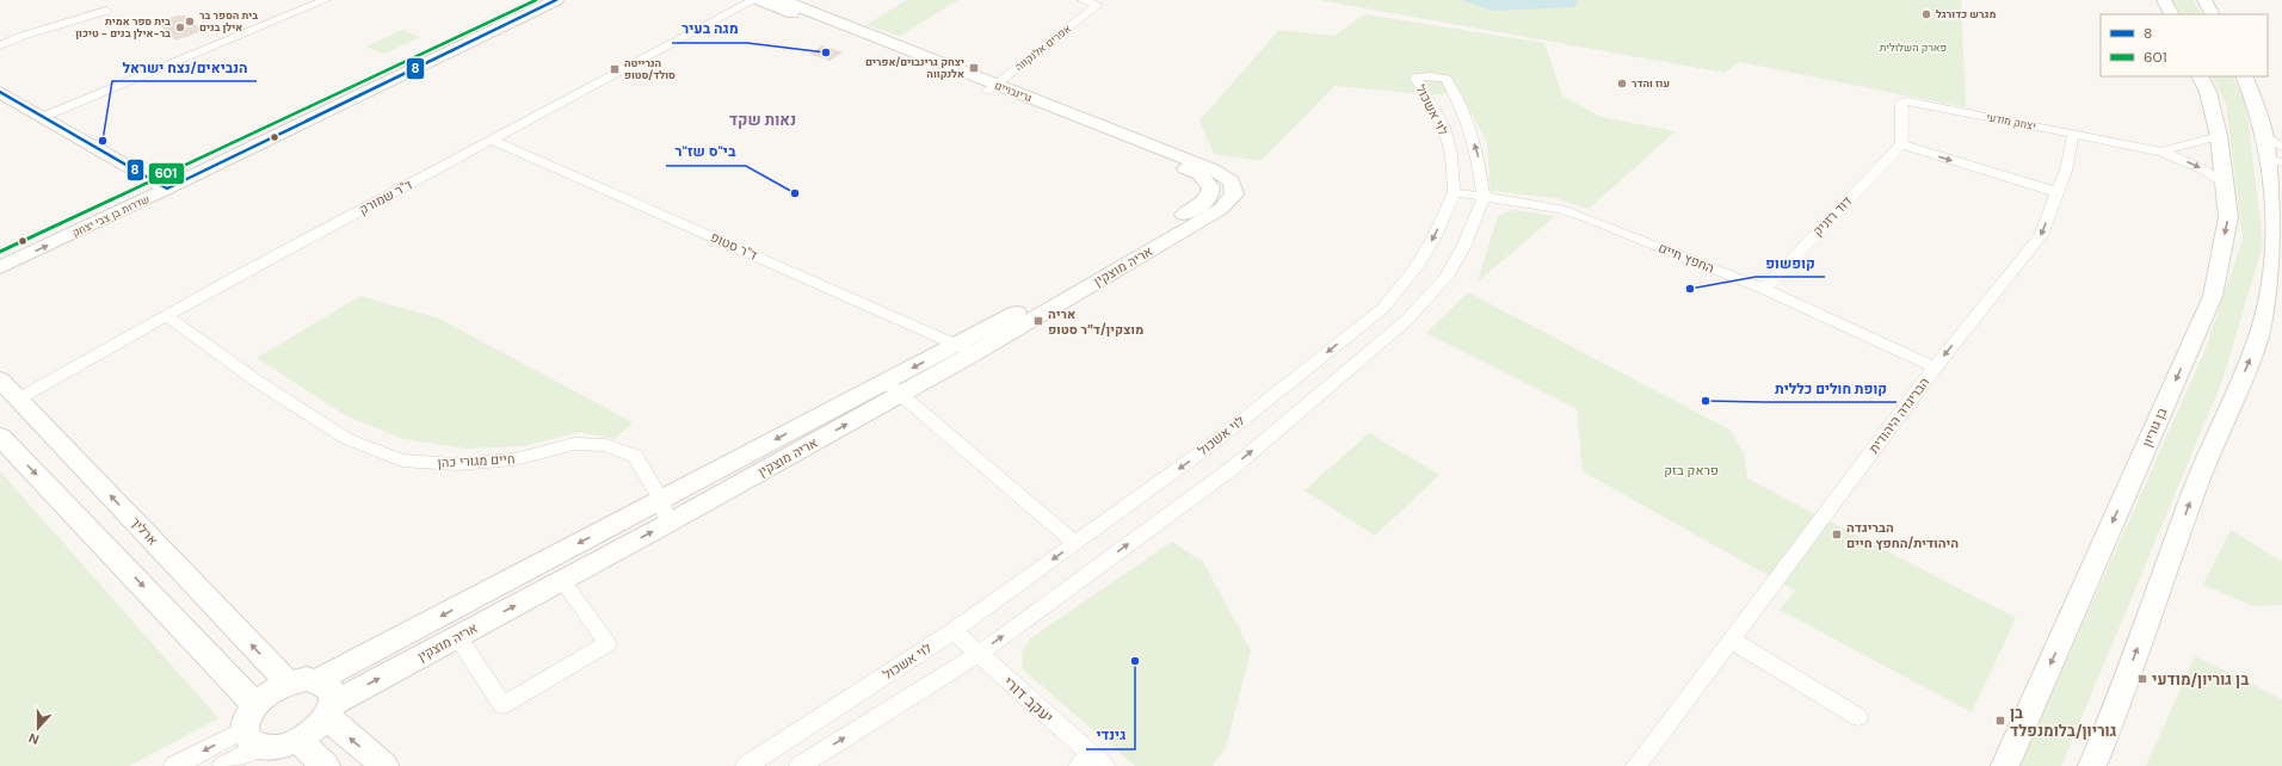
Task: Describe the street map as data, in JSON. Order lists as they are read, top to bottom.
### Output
{
  "streets": {
    "street": [
      "אפרים אלנקווה",
      "גרינבויים",
      "לוי אשכול",
      "יצחק מודעי",
      "ד\"ר שמורק",
      "שדרות בן צבי יצחק",
      "דוד רזניק",
      "ד\"ר סטופ",
      "החפץ חיים",
      "אריה מוצקין",
      "הבריגדה היהודית",
      "בן גוריון",
      "חיים מגורי כהן",
      "ארליך",
      "יעקב דורי"
    ]
  },
  "crossings": [
    ["אפרים אלנקווה", "גרינבויים"],
    ["גרינבויים", "אריה מוצקין"],
    ["לוי אשכול", "החפץ חיים"],
    ["לוי אשכול", "יעקב דורי"],
    ["יצחק מודעי", "דוד רזניק"],
    ["יצחק מודעי", "הבריגדה היהודית"],
    ["יצחק מודעי", "בן גוריון"],
    ["ד\"ר שמורק", "ד\"ר סטופ"],
    ["ד\"ר שמורק", "חיים מגורי כהן"],
    ["ד\"ר שמורק", "ארליך"],
    ["דוד רזניק", "החפץ חיים"],
    ["ד\"ר סטופ", "אריה מוצקין"],
    ["החפץ חיים", "הבריגדה היהודית"],
    ["אריה מוצקין", "חיים מגורי כהן"],
    ["אריה מוצקין", "ארליך"]
  ],
  "districts": ["נאות שקד"],
  "parks": ["פארק השלולית", "פראק בזק"],
  "places": {
    "other": [
      "מגרש כדורגל",
      "בית הספר בר אילן בנים",
      "בית ספר אמית בר-אילן בנים - טיכון",
      "מגה בעיר",
      "עוז והדר",
      "הנביאים/נצח ישראל",
      "בי\"ס שז\"ר",
      "קופשופ",
      "קופת חולים כללית",
      "גינדי"
    ],
    "transit": [
      "יצחק גרינבוים/אפרים אלנקווה",
      "הנרייטה סולד/סטופ",
      "אריה מוצקין/ד״ר סטופ",
      "הבריגדה היהודית/החפץ חיים",
      "בן גוריון/מודעי",
      "בן גוריון/בלומנפלד"
    ]
  },
  "lines": ["transit line 8", "transit line 601"],
  "legend": ["8", "601"],
  "north": "bottom"
}
